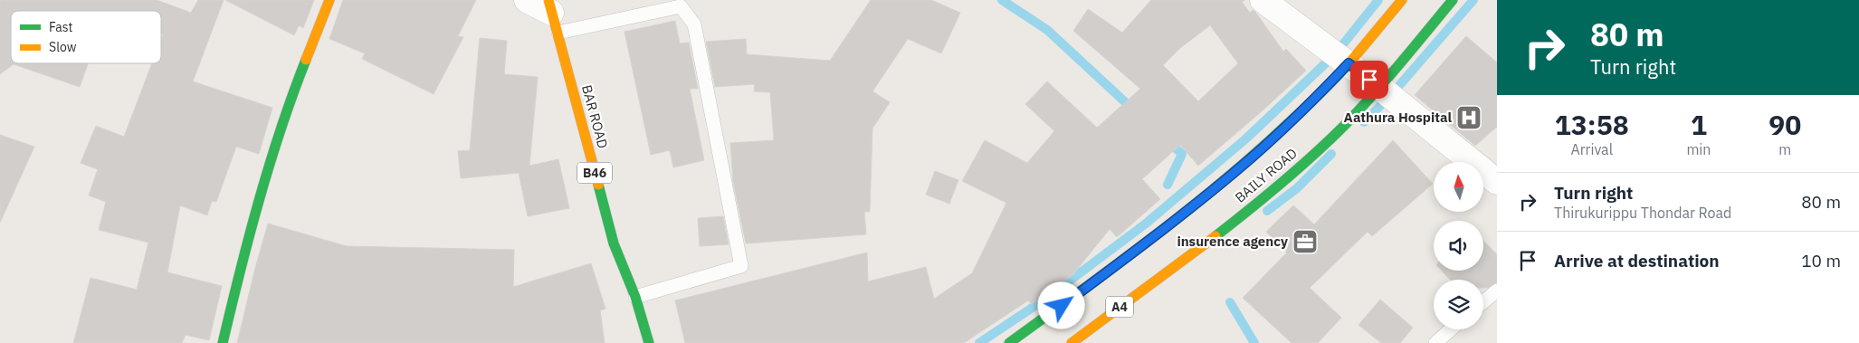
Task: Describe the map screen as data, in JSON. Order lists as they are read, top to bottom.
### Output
{
  "streets": {
    "main road": [
      "BAR ROAD",
      "B46",
      "BAILY ROAD",
      "A4"
    ]
  },
  "places": {
    "hospital": ["Aathura Hospital"],
    "office": ["insurence agency"]
  },
  "legend": ["Fast", "Slow"],
  "north": "top",
  "page": {
    "turn": ["80 m", "Turn right"],
    "eta": [
      "13:58",
      "Arrival",
      "1",
      "min",
      "90",
      "m"
    ],
    "list": [
      {
        "name": "Turn right",
        "note": "Thirukurippu Thondar Road",
        "value": "80 m"
      },
      {
        "name": "Arrive at destination",
        "value": "10 m"
      }
    ]
  }
}
